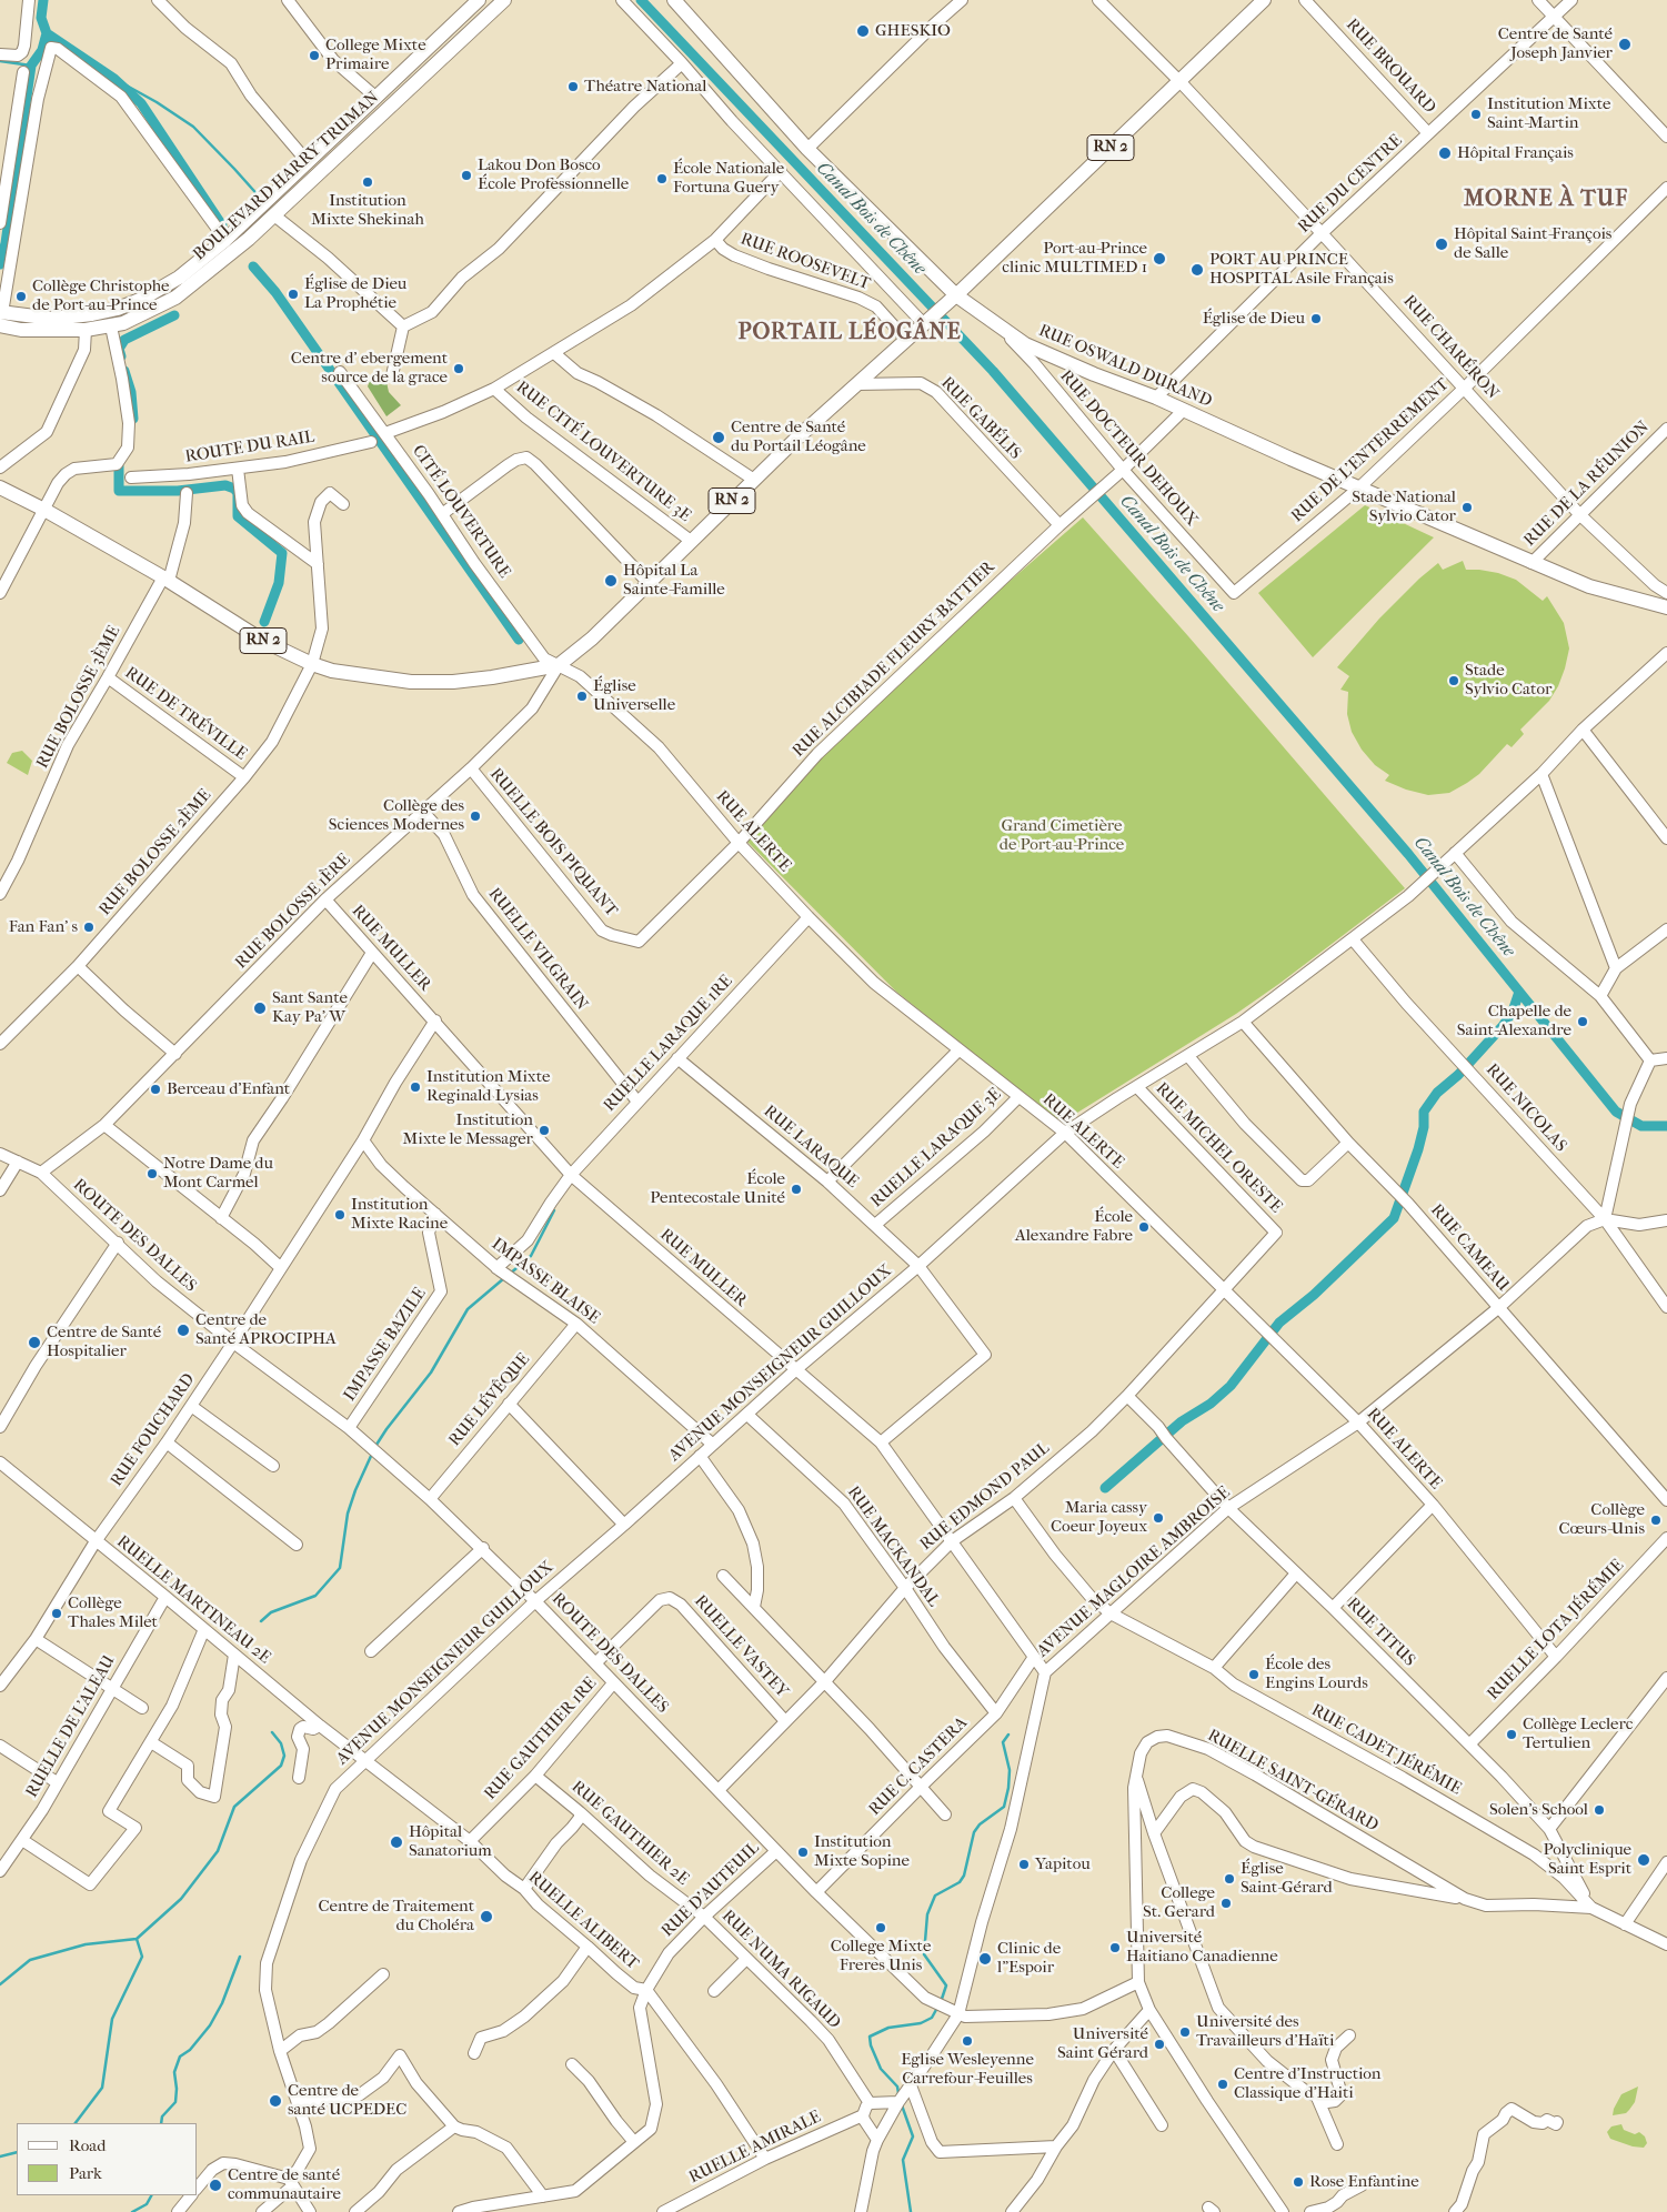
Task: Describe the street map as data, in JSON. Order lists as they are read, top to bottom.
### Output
{
  "streets": {
    "main road": ["RN 2", "BOULEVARD HARRY TRUMAN", "RUE OSWALD DURAND"],
    "street": [
      "RUE BROUARD",
      "RUE DU CENTRE",
      "RUE ROOSEVELT",
      "RUE CHARÉRON",
      "RUE GABÉLIS",
      "ROUTE DU RAIL",
      "RUE DOCTEUR DEHOUX",
      "RUE DE L'ENTERREMENT",
      "RUE CITÉ LOUVERTURE 3E",
      "RUE DE LA RÉUNION",
      "CITÉ LOUVERTURE",
      "RUE ALCIBIADE FLEURY-BATTIER",
      "RUE BOLOSSE 3ÈME",
      "RUE DE TRÉVILLE",
      "RUE ALERTE",
      "RUELLE BOIS PIQUANT",
      "RUE BOLOSSE 2ÈME",
      "RUE BOLOSSE 1ÈRE",
      "RUE MULLER",
      "RUELLE VILGRAIN",
      "RUELLE LARAQUE 1RE",
      "RUE NICOLAS",
      "RUE LARAQUE",
      "RUELLE LARAQUE 3E",
      "RUE MICHEL ORESTE",
      "ROUTE DES DALLES",
      "RUE CAMEAU",
      "IMPASSE BLAISE",
      "IMPASSE BAZILE",
      "AVENUE MONSEIGNEUR GUILLOUX",
      "RUE LÉVÊQUE",
      "RUE FOUCHARD",
      "RUE EDMOND PAUL",
      "RUE MACKANDAL",
      "AVENUE MAGLOIRE AMBROISE",
      "RUELLE MARTINEAU 2E",
      "RUELLE LOTA JÉRÉMIE",
      "RUE TITUS",
      "RUELLE VASTEY",
      "RUELLE DE L'ALEAU",
      "RUE GAUTHIER 1RE",
      "RUE CADET JÉRÉMIE",
      "RUE C. CASTERA",
      "RUELLE SAINT-GÉRARD",
      "RUE GAUTHIER 2E",
      "RUE D'AUTEUIL",
      "RUELLE ALIBERT",
      "RUE NUMA RIGAUD",
      "RUELLE AMIRALE"
    ]
  },
  "crossings": [
    ["RUE BROUARD", "RUE DU CENTRE"],
    ["RN 2", "RUE ROOSEVELT"],
    ["RN 2", "RUE CHARÉRON"],
    ["RN 2", "RUE OSWALD DURAND"],
    ["RN 2", "RUE GABÉLIS"],
    ["RN 2", "RUE CITÉ LOUVERTURE 3E"],
    ["RN 2", "CITÉ LOUVERTURE"],
    ["RN 2", "RUE BOLOSSE 3ÈME"],
    ["RN 2", "RUE ALERTE"],
    ["RN 2", "RUE BOLOSSE 2ÈME"],
    ["RN 2", "RUE BOLOSSE 1ÈRE"],
    ["RUE DU CENTRE", "RUE CHARÉRON"],
    ["RUE DU CENTRE", "RUE OSWALD DURAND"],
    ["RUE CHARÉRON", "RUE DE L'ENTERREMENT"],
    ["RUE CHARÉRON", "RUE DE LA RÉUNION"],
    ["RUE OSWALD DURAND", "RUE DOCTEUR DEHOUX"],
    ["RUE OSWALD DURAND", "RUE DE L'ENTERREMENT"],
    ["RUE OSWALD DURAND", "RUE DE LA RÉUNION"],
    ["RUE OSWALD DURAND", "RUE ALCIBIADE FLEURY-BATTIER"],
    ["RUE GABÉLIS", "RUE ALCIBIADE FLEURY-BATTIER"],
    ["RUE DOCTEUR DEHOUX", "RUE DE L'ENTERREMENT"],
    ["RUE DOCTEUR DEHOUX", "RUE ALCIBIADE FLEURY-BATTIER"],
    ["CITÉ LOUVERTURE", "RUE ALERTE"],
    ["CITÉ LOUVERTURE", "RUE BOLOSSE 1ÈRE"],
    ["RUE ALCIBIADE FLEURY-BATTIER", "RUE ALERTE"],
    ["RUE ALCIBIADE FLEURY-BATTIER", "RUELLE BOIS PIQUANT"],
    ["RUE BOLOSSE 3ÈME", "RUE DE TRÉVILLE"],
    ["RUE DE TRÉVILLE", "RUE BOLOSSE 2ÈME"],
    ["RUE ALERTE", "RUELLE BOIS PIQUANT"],
    ["RUE ALERTE", "RUE BOLOSSE 1ÈRE"],
    ["RUE ALERTE", "RUELLE LARAQUE 1RE"],
    ["RUE ALERTE", "RUELLE LARAQUE 3E"],
    ["RUE ALERTE", "AVENUE MONSEIGNEUR GUILLOUX"],
    ["RUE ALERTE", "RUE EDMOND PAUL"],
    ["RUE ALERTE", "AVENUE MAGLOIRE AMBROISE"],
    ["RUE ALERTE", "RUELLE LOTA JÉRÉMIE"],
    ["RUELLE BOIS PIQUANT", "RUE BOLOSSE 1ÈRE"],
    ["RUE BOLOSSE 1ÈRE", "RUE MULLER"],
    ["RUE BOLOSSE 1ÈRE", "RUELLE VILGRAIN"],
    ["RUE BOLOSSE 1ÈRE", "ROUTE DES DALLES"],
    ["RUE MULLER", "RUELLE LARAQUE 1RE"],
    ["RUE MULLER", "RUE LARAQUE"],
    ["RUE MULLER", "AVENUE MONSEIGNEUR GUILLOUX"],
    ["RUE MULLER", "RUE FOUCHARD"],
    ["RUE MULLER", "RUE EDMOND PAUL"],
    ["RUE MULLER", "AVENUE MAGLOIRE AMBROISE"],
    ["RUE MULLER", "RUE C. CASTERA"],
    ["RUELLE VILGRAIN", "RUELLE LARAQUE 1RE"],
    ["RUELLE LARAQUE 1RE", "RUE LARAQUE"],
    ["RUELLE LARAQUE 1RE", "IMPASSE BLAISE"],
    ["RUE NICOLAS", "AVENUE MONSEIGNEUR GUILLOUX"],
    ["RUE NICOLAS", "AVENUE MAGLOIRE AMBROISE"],
    ["RUE LARAQUE", "RUELLE LARAQUE 3E"],
    ["RUE LARAQUE", "AVENUE MONSEIGNEUR GUILLOUX"],
    ["RUE MICHEL ORESTE", "AVENUE MONSEIGNEUR GUILLOUX"],
    ["RUE MICHEL ORESTE", "RUE EDMOND PAUL"],
    ["ROUTE DES DALLES", "IMPASSE BAZILE"],
    ["ROUTE DES DALLES", "AVENUE MONSEIGNEUR GUILLOUX"],
    ["ROUTE DES DALLES", "RUE LÉVÊQUE"],
    ["ROUTE DES DALLES", "RUE FOUCHARD"],
    ["ROUTE DES DALLES", "RUE EDMOND PAUL"],
    ["ROUTE DES DALLES", "AVENUE MAGLOIRE AMBROISE"],
    ["ROUTE DES DALLES", "RUELLE VASTEY"],
    ["ROUTE DES DALLES", "RUE GAUTHIER 1RE"],
    ["ROUTE DES DALLES", "RUE C. CASTERA"],
    ["ROUTE DES DALLES", "RUELLE SAINT-GÉRARD"],
    ["ROUTE DES DALLES", "RUE D'AUTEUIL"],
    ["RUE CAMEAU", "AVENUE MONSEIGNEUR GUILLOUX"],
    ["RUE CAMEAU", "AVENUE MAGLOIRE AMBROISE"],
    ["IMPASSE BLAISE", "IMPASSE BAZILE"],
    ["IMPASSE BLAISE", "AVENUE MONSEIGNEUR GUILLOUX"],
    ["IMPASSE BLAISE", "RUE LÉVÊQUE"],
    ["IMPASSE BLAISE", "RUE FOUCHARD"],
    ["AVENUE MONSEIGNEUR GUILLOUX", "RUE MACKANDAL"],
    ["AVENUE MONSEIGNEUR GUILLOUX", "RUELLE MARTINEAU 2E"],
    ["AVENUE MONSEIGNEUR GUILLOUX", "RUELLE ALIBERT"],
    ["RUE FOUCHARD", "RUELLE MARTINEAU 2E"],
    ["RUE EDMOND PAUL", "RUE MACKANDAL"],
    ["RUE EDMOND PAUL", "RUE TITUS"],
    ["RUE EDMOND PAUL", "RUELLE VASTEY"],
    ["RUE EDMOND PAUL", "RUE CADET JÉRÉMIE"],
    ["RUE MACKANDAL", "RUE C. CASTERA"],
    ["AVENUE MAGLOIRE AMBROISE", "RUE TITUS"],
    ["AVENUE MAGLOIRE AMBROISE", "RUE CADET JÉRÉMIE"],
    ["RUELLE MARTINEAU 2E", "RUELLE DE L'ALEAU"],
    ["RUELLE MARTINEAU 2E", "RUELLE ALIBERT"],
    ["RUELLE LOTA JÉRÉMIE", "RUE TITUS"],
    ["RUE TITUS", "RUE CADET JÉRÉMIE"],
    ["RUE TITUS", "RUELLE SAINT-GÉRARD"],
    ["RUE GAUTHIER 1RE", "RUE GAUTHIER 2E"],
    ["RUE GAUTHIER 1RE", "RUELLE ALIBERT"],
    ["RUE CADET JÉRÉMIE", "RUELLE SAINT-GÉRARD"],
    ["RUE GAUTHIER 2E", "RUE D'AUTEUIL"],
    ["RUE GAUTHIER 2E", "RUE NUMA RIGAUD"],
    ["RUE D'AUTEUIL", "RUELLE ALIBERT"],
    ["RUE D'AUTEUIL", "RUE NUMA RIGAUD"],
    ["RUELLE ALIBERT", "RUELLE AMIRALE"]
  ],
  "districts": ["MORNE À TUF", "PORTAIL LÉOGÂNE"],
  "water": ["Canal Bois de Chêne"],
  "parks": ["Grand Cimetière de Port-au-Prince"],
  "places": [
    "GHESKIO",
    "Centre de Santé Joseph Janvier",
    "College Mixte Primaire",
    "Théatre National",
    "Institution Mixte Saint-Martin",
    "Hôpital Français",
    "Lakou Don Bosco École Professionnelle",
    "École Nationale Fortuna Guery",
    "Institution Mixte Shekinah",
    "Hôpital Saint-François de Salle",
    "Port-au-Prince clinic MULTIMED 1",
    "PORT AU PRINCE HOSPITAL Asile Français",
    "Église de Dieu La Prophétie",
    "Collège Christophe de Port-au-Prince",
    "Église de Dieu",
    "Centre d' ebergement source de la grace",
    "Centre de Santé du Portail Léogâne",
    "Stade National Sylvio Cator",
    "Hôpital La Sainte-Famille",
    "Stade Sylvio Cator",
    "Église Universelle",
    "Collège des Sciences Modernes",
    "Fan Fan' s",
    "Sant Sante Kay Pa' W",
    "Chapelle de Saint-Alexandre",
    "Institution Mixte Reginald Lysias",
    "Berceau d'Enfant",
    "Institution Mixte le Messager",
    "Notre Dame du Mont Carmel",
    "École Pentecostale Unité",
    "Institution Mixte Racine",
    "École Alexandre Fabre",
    "Centre de Santé APROCIPHA",
    "Centre de Santé Hospitalier",
    "Maria cassy Coeur Joyeux",
    "Collège Cœurs-Unis",
    "Collège Thales Milet",
    "École des Engins Lourds",
    "Collège Leclerc Tertulien",
    "Solen's School",
    "Hôpital Sanatorium",
    "Institution Mixte Sopine",
    "Polyclinique Saint Esprit",
    "Yapitou",
    "Église Saint-Gérard",
    "College St. Gerard",
    "Centre de Traitement du Choléra",
    "College Mixte Freres Unis",
    "Université Haitiano Canadienne",
    "Clinic de l\"Espoir",
    "Université des Travailleurs d’Haïti",
    "Eglise Wesleyenne Carrefour-Feuilles",
    "Université Saint Gérard",
    "Centre d'Instruction Classique d'Haiti",
    "Centre de santé UCPEDEC",
    "Rose Enfantine",
    "Centre de santé communautaire"
  ],
  "legend": ["Road", "Park"]
}
